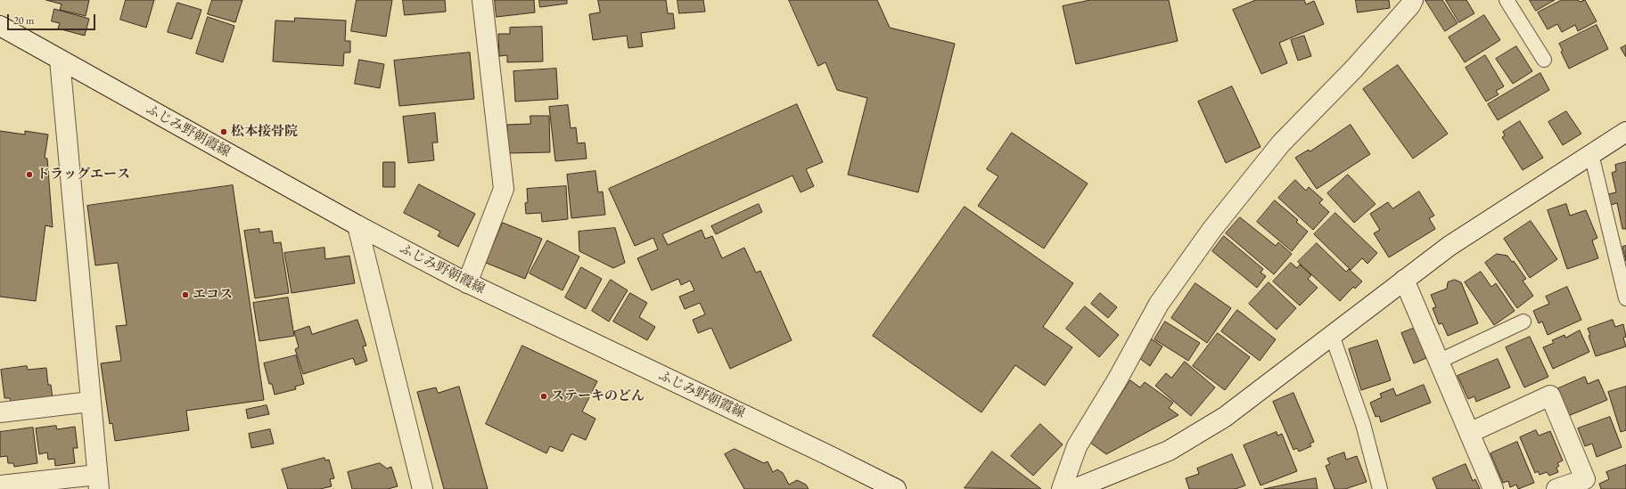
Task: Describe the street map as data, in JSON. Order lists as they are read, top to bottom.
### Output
{
  "streets": {
    "street": ["ふじみ野朝霞線"]
  },
  "places": [
    "松本接骨院",
    "ドラッグエース",
    "エコス",
    "ステーキのどん"
  ],
  "scale_bar": "20 m"
}
